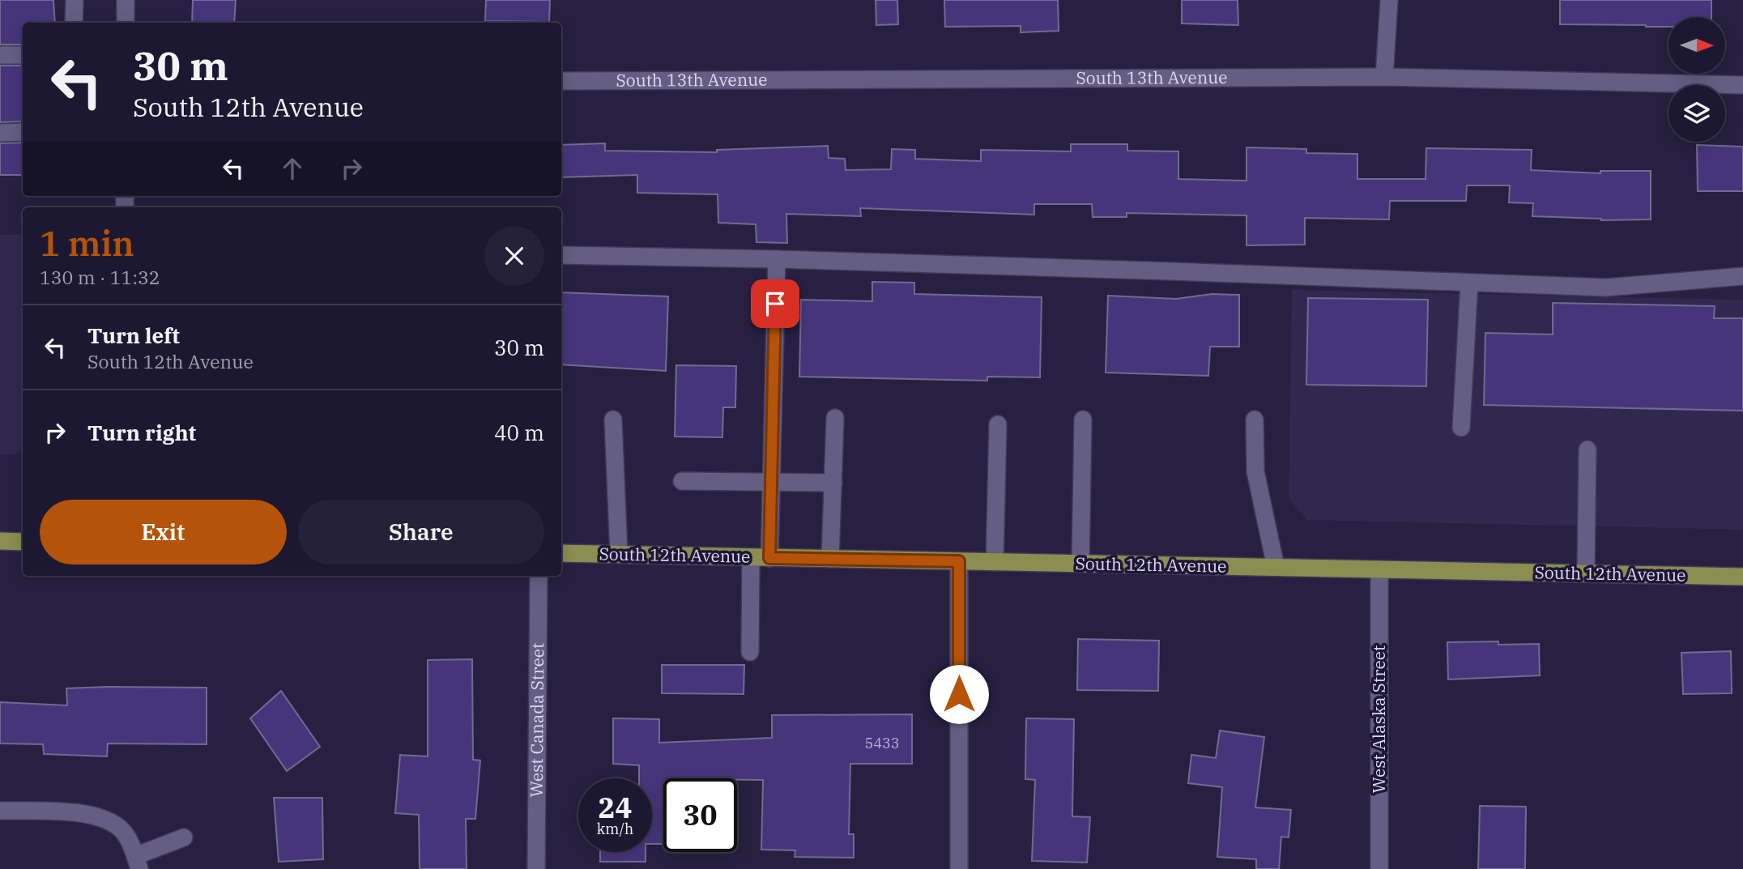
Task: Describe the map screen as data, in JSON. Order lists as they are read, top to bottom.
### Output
{
  "streets": {
    "main road": ["South 12th Avenue"],
    "street": ["South 13th Avenue", "West Alaska Street", "West Canada Street"]
  },
  "crossings": [
    ["South 12th Avenue", "West Alaska Street"]
  ],
  "house_numbers": ["5433"],
  "north": "right",
  "page": {
    "turn": ["30 m", "South 12th Avenue"],
    "heading": ["1 min", "130 m · 11:32"],
    "list": [
      {
        "name": "Turn left",
        "note": "South 12th Avenue",
        "value": "30 m"
      },
      {
        "name": "Turn right",
        "value": "40 m"
      }
    ],
    "buttons": ["Exit", "Share"],
    "speed": "24 km/h",
    "limit": "30"
  }
}
